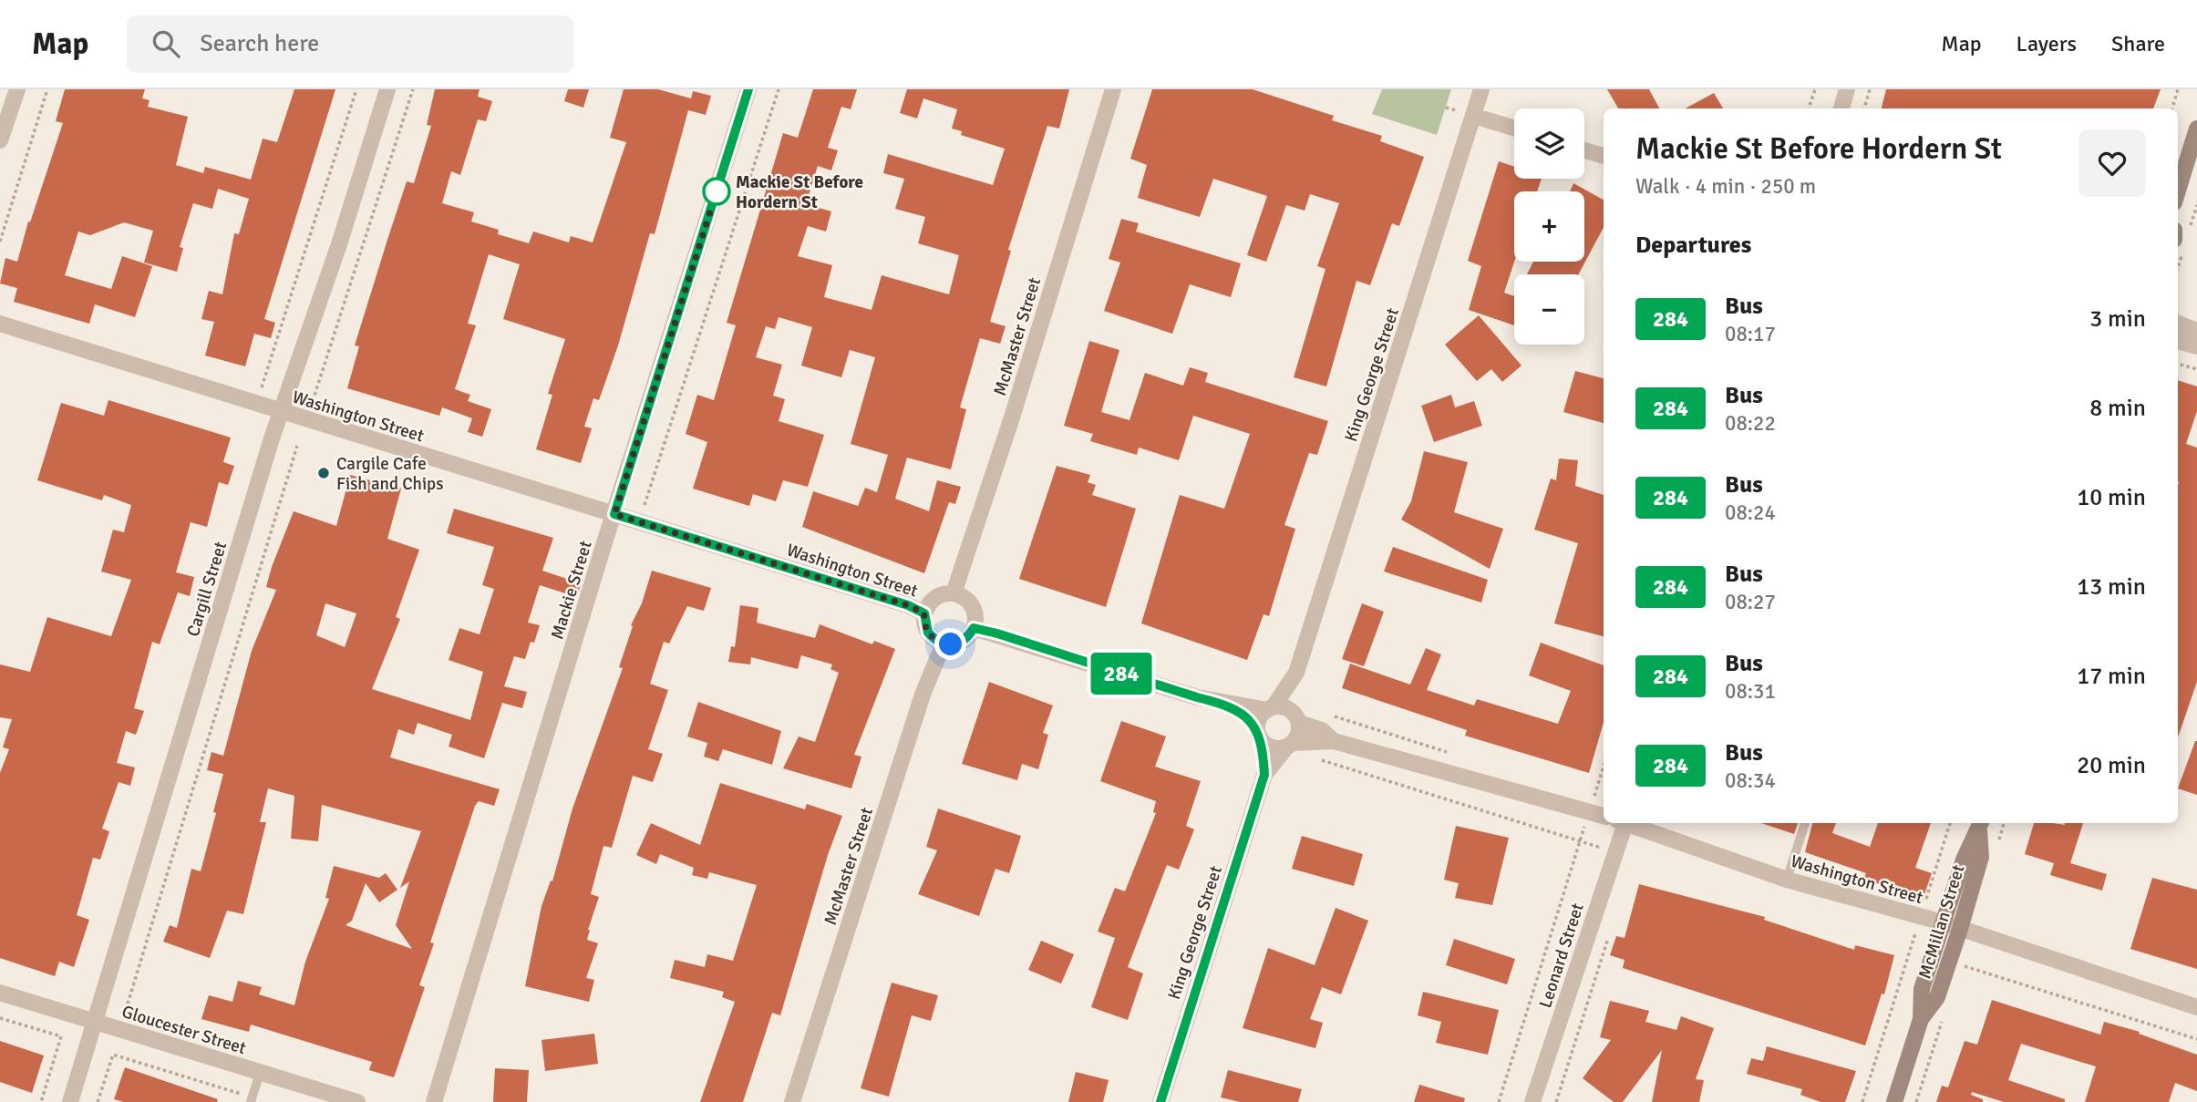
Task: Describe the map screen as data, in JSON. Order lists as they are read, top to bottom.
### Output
{
  "streets": {
    "main road": ["McMillan Street"],
    "street": [
      "McMaster Street",
      "King George Street",
      "Washington Street",
      "Cargill Street",
      "Mackie Street",
      "Leonard Street",
      "Gloucester Street"
    ]
  },
  "crossings": [
    ["McMaster Street", "Washington Street"],
    ["Washington Street", "Cargill Street"],
    ["Washington Street", "Mackie Street"],
    ["Washington Street", "McMillan Street"],
    ["Cargill Street", "Gloucester Street"]
  ],
  "places": ["Mackie St Before Hordern St", "Cargile Cafe Fish and Chips"],
  "lines": ["bus line 284"],
  "page": {
    "header": "Map",
    "search": "Search here",
    "nav": ["Map", "Layers", "Share"],
    "on_map": "284",
    "map_buttons": ["+", "−"],
    "heading": [
      ["Mackie St Before Hordern St", "Walk · 4 min · 250 m"],
      "Departures"
    ],
    "list": [
      {
        "mark": "284",
        "name": "Bus",
        "note": "08:17",
        "value": "3 min"
      },
      {
        "mark": "284",
        "name": "Bus",
        "note": "08:22",
        "value": "8 min"
      },
      {
        "mark": "284",
        "name": "Bus",
        "note": "08:24",
        "value": "10 min"
      },
      {
        "mark": "284",
        "name": "Bus",
        "note": "08:27",
        "value": "13 min"
      },
      {
        "mark": "284",
        "name": "Bus",
        "note": "08:31",
        "value": "17 min"
      },
      {
        "mark": "284",
        "name": "Bus",
        "note": "08:34",
        "value": "20 min"
      }
    ]
  }
}
